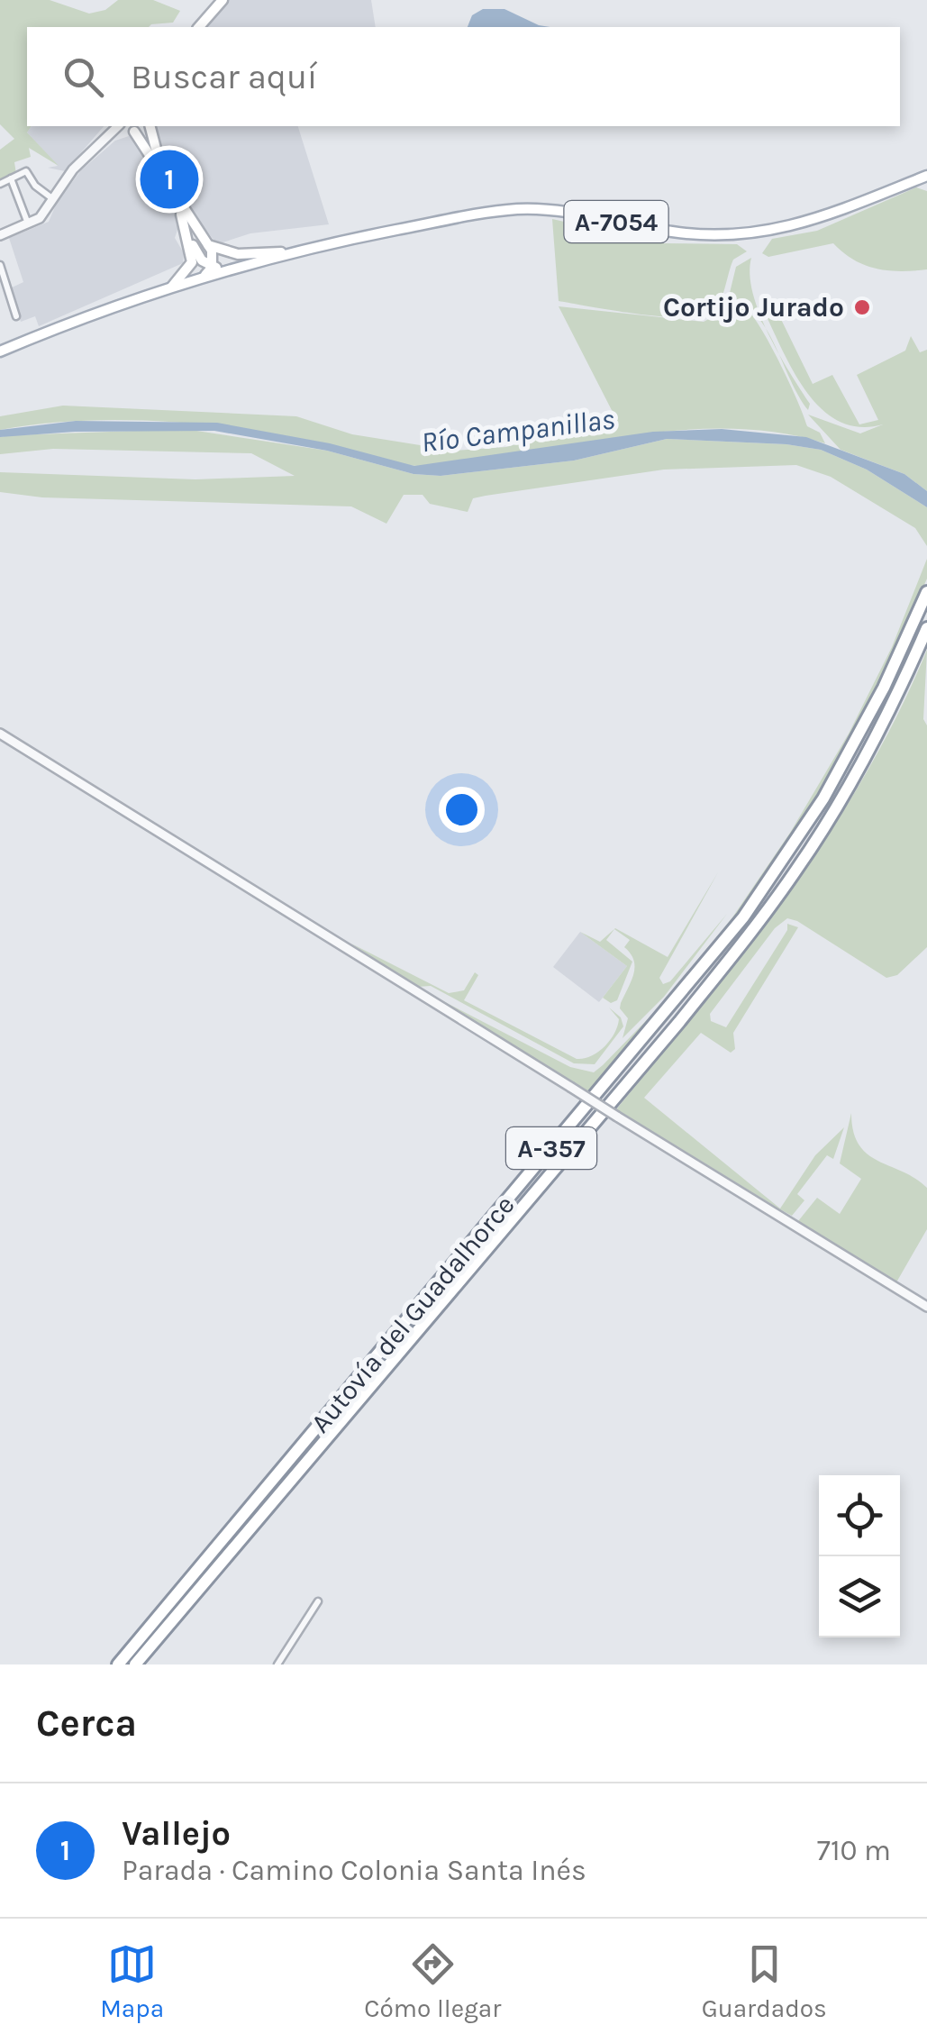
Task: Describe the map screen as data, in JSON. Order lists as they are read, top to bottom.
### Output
{
  "streets": {
    "highway": ["A-357", "Autovía del Guadalhorce"],
    "main road": ["A-7054"]
  },
  "water": ["Río Campanillas"],
  "places": ["Cortijo Jurado"],
  "page": {
    "search": "Buscar aquí",
    "pins": "1",
    "heading": "Cerca",
    "list": [
      {
        "mark": "1",
        "name": "Vallejo",
        "note": "Parada · Camino Colonia Santa Inés",
        "value": "710 m"
      }
    ],
    "nav": ["Mapa", "Cómo llegar", "Guardados"]
  }
}
